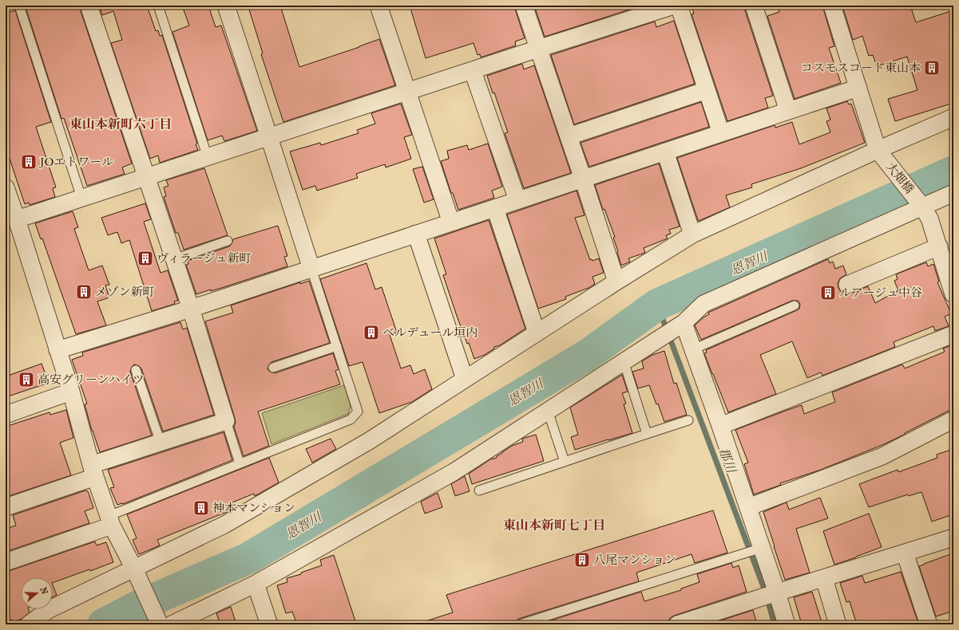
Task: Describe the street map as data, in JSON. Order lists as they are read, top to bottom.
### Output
{
  "streets": {
    "street": ["大畑橋"]
  },
  "districts": ["東山本新町六丁目", "東山本新町七丁目"],
  "water": ["恩智川", "郡川"],
  "places": {
    "building": [
      "コスモスコート東山本",
      "JOエトワール",
      "ヴィラージュ新町",
      "メゾン新町",
      "ルアージュ中谷",
      "ベルデュール垣内",
      "高安グリーンハイツ",
      "神本マンション",
      "八尾マンション"
    ]
  },
  "north": "right"
}
